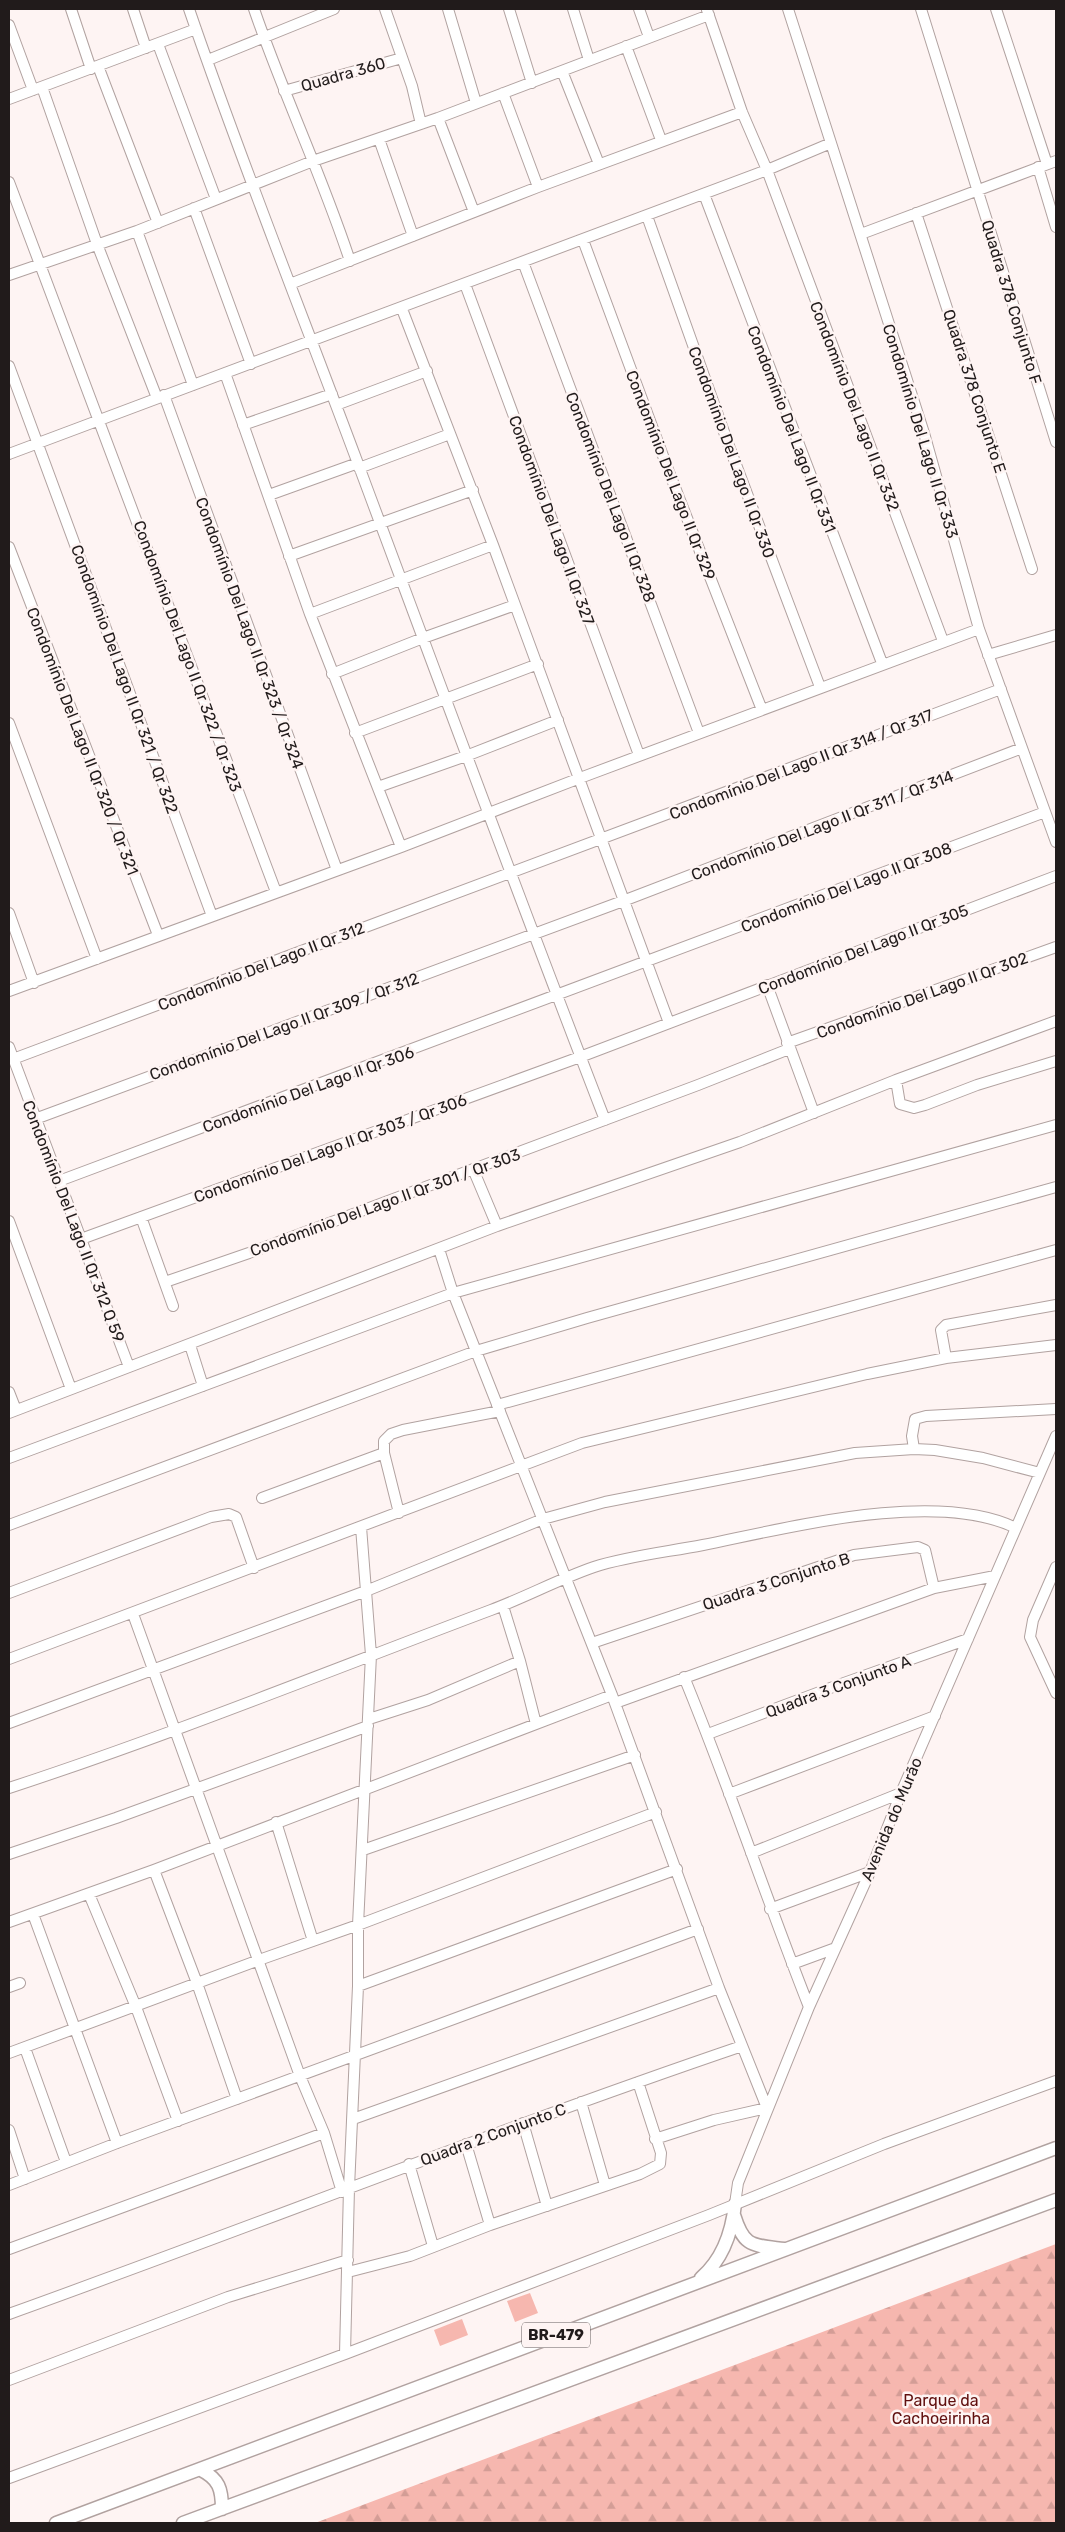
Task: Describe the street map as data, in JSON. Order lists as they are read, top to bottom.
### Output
{
  "streets": {
    "main road": ["BR-479"],
    "street": [
      "Quadra 360",
      "Quadra 378 Conjunto F",
      "Quadra 378 Conjunto E",
      "Condomínio Del Lago II Qr 332",
      "Condomínio Del Lago II Qr 331",
      "Condomínio Del Lago II Qr 333",
      "Condomínio Del Lago II Qr 330",
      "Condomínio Del Lago II Qr 329",
      "Condomínio Del Lago II Qr 328",
      "Condomínio Del Lago II Qr 327",
      "Condomínio Del Lago II Qr 323 / Qr 324",
      "Condomínio Del Lago II Qr 322 / Qr 323",
      "Condomínio Del Lago II Qr 321 / Qr 322",
      "Condomínio Del Lago II Qr 320 / Qr 321",
      "Condomínio Del Lago II Qr 314 / Qr 317",
      "Condomínio Del Lago II Qr 311 / Qr 314",
      "Condomínio Del Lago II Qr 308",
      "Condomínio Del Lago II Qr 305",
      "Condomínio Del Lago II Qr 312",
      "Condomínio Del Lago II Qr 302",
      "Condomínio Del Lago II Qr 309 / Qr 312",
      "Condomínio Del Lago II Qr 306",
      "Condomínio Del Lago II Qr 303 / Qr 306",
      "Condomínio Del Lago II Qr 301 / Qr 303",
      "Condomínio Del Lago II Qr 312 Q 59",
      "Quadra 3 Conjunto B",
      "Quadra 3 Conjunto A",
      "Avenida do Murão",
      "Quadra 2 Conjunto C"
    ]
  },
  "crossings": [
    ["Condomínio Del Lago II Qr 333", "Condomínio Del Lago II Qr 314 / Qr 317"],
    ["Condomínio Del Lago II Qr 333", "Condomínio Del Lago II Qr 311 / Qr 314"],
    ["Condomínio Del Lago II Qr 333", "Condomínio Del Lago II Qr 308"],
    ["Condomínio Del Lago II Qr 314 / Qr 317", "Condomínio Del Lago II Qr 312"],
    ["Condomínio Del Lago II Qr 311 / Qr 314", "Condomínio Del Lago II Qr 309 / Qr 312"],
    ["Condomínio Del Lago II Qr 308", "Condomínio Del Lago II Qr 306"],
    ["Condomínio Del Lago II Qr 305", "Condomínio Del Lago II Qr 303 / Qr 306"],
    ["Condomínio Del Lago II Qr 312", "Condomínio Del Lago II Qr 312 Q 59"],
    ["Condomínio Del Lago II Qr 302", "Condomínio Del Lago II Qr 301 / Qr 303"],
    ["Condomínio Del Lago II Qr 309 / Qr 312", "Condomínio Del Lago II Qr 312 Q 59"],
    ["Condomínio Del Lago II Qr 306", "Condomínio Del Lago II Qr 312 Q 59"],
    ["Condomínio Del Lago II Qr 303 / Qr 306", "Condomínio Del Lago II Qr 312 Q 59"],
    ["Quadra 3 Conjunto A", "Avenida do Murão"]
  ],
  "parks": ["Parque da Cachoeirinha"]
}
